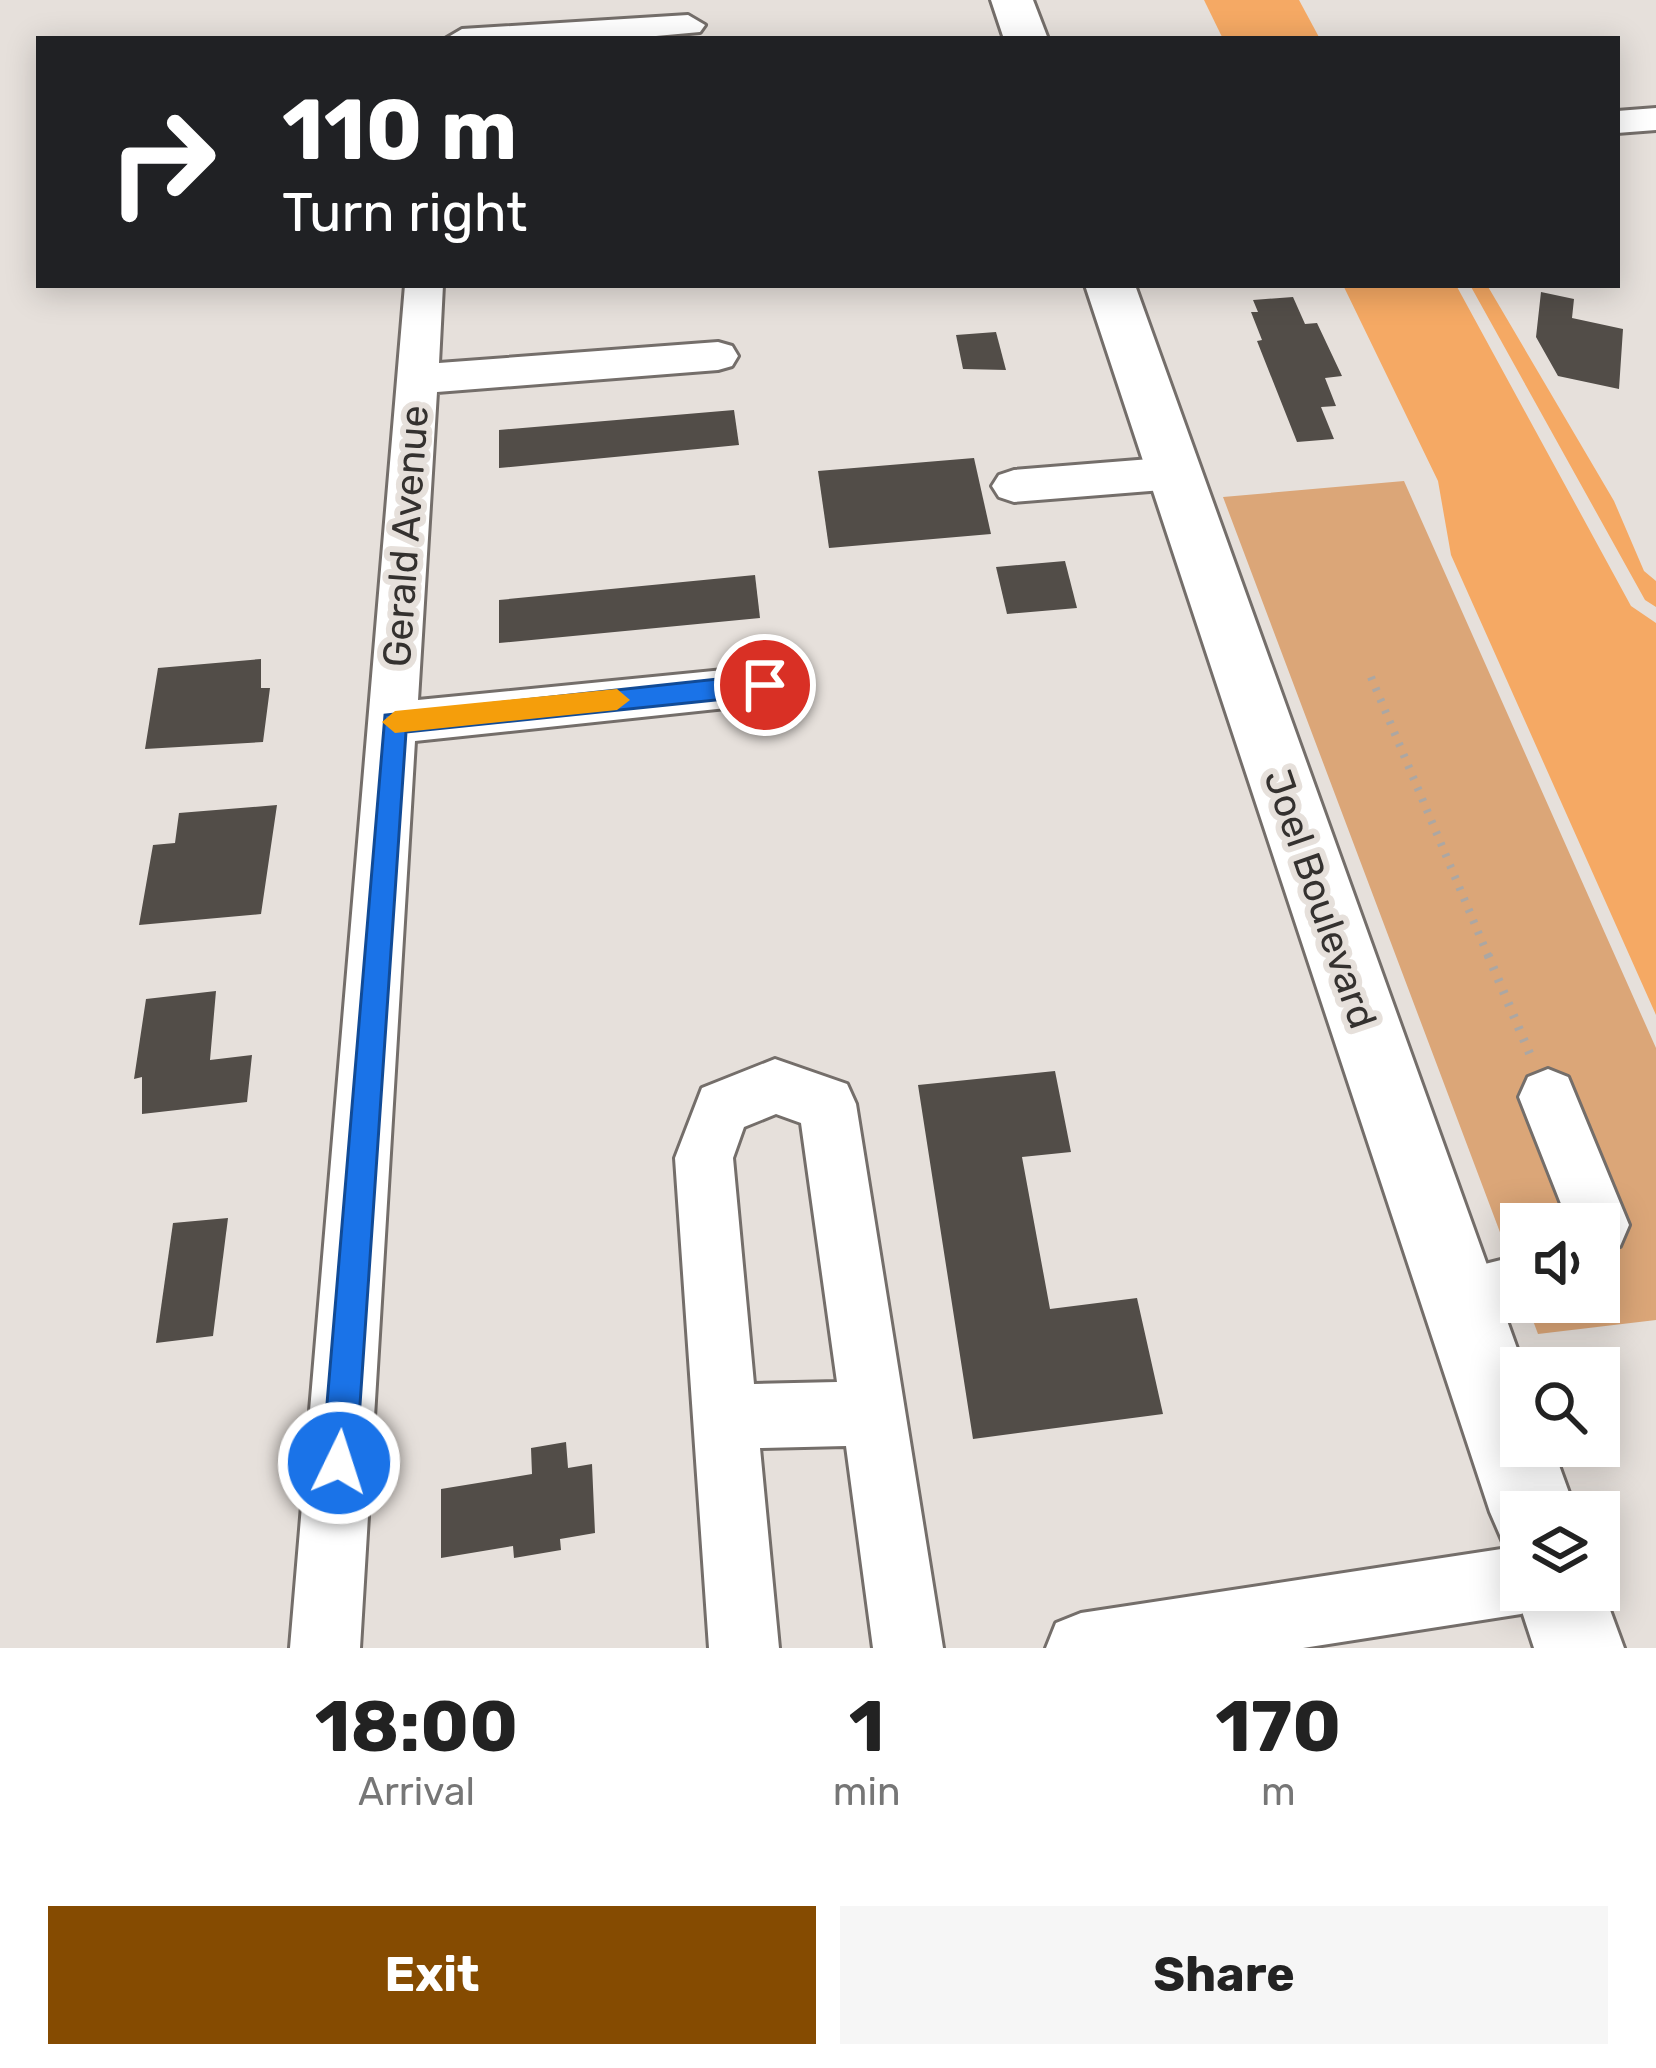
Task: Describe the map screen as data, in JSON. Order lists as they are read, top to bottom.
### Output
{
  "streets": {
    "main road": ["Joel Boulevard"],
    "street": ["Gerald Avenue"]
  },
  "page": {
    "turn": ["110 m", "Turn right"],
    "eta": [
      "18:00",
      "Arrival",
      "1",
      "min",
      "170",
      "m"
    ],
    "buttons": ["Exit", "Share"]
  }
}
